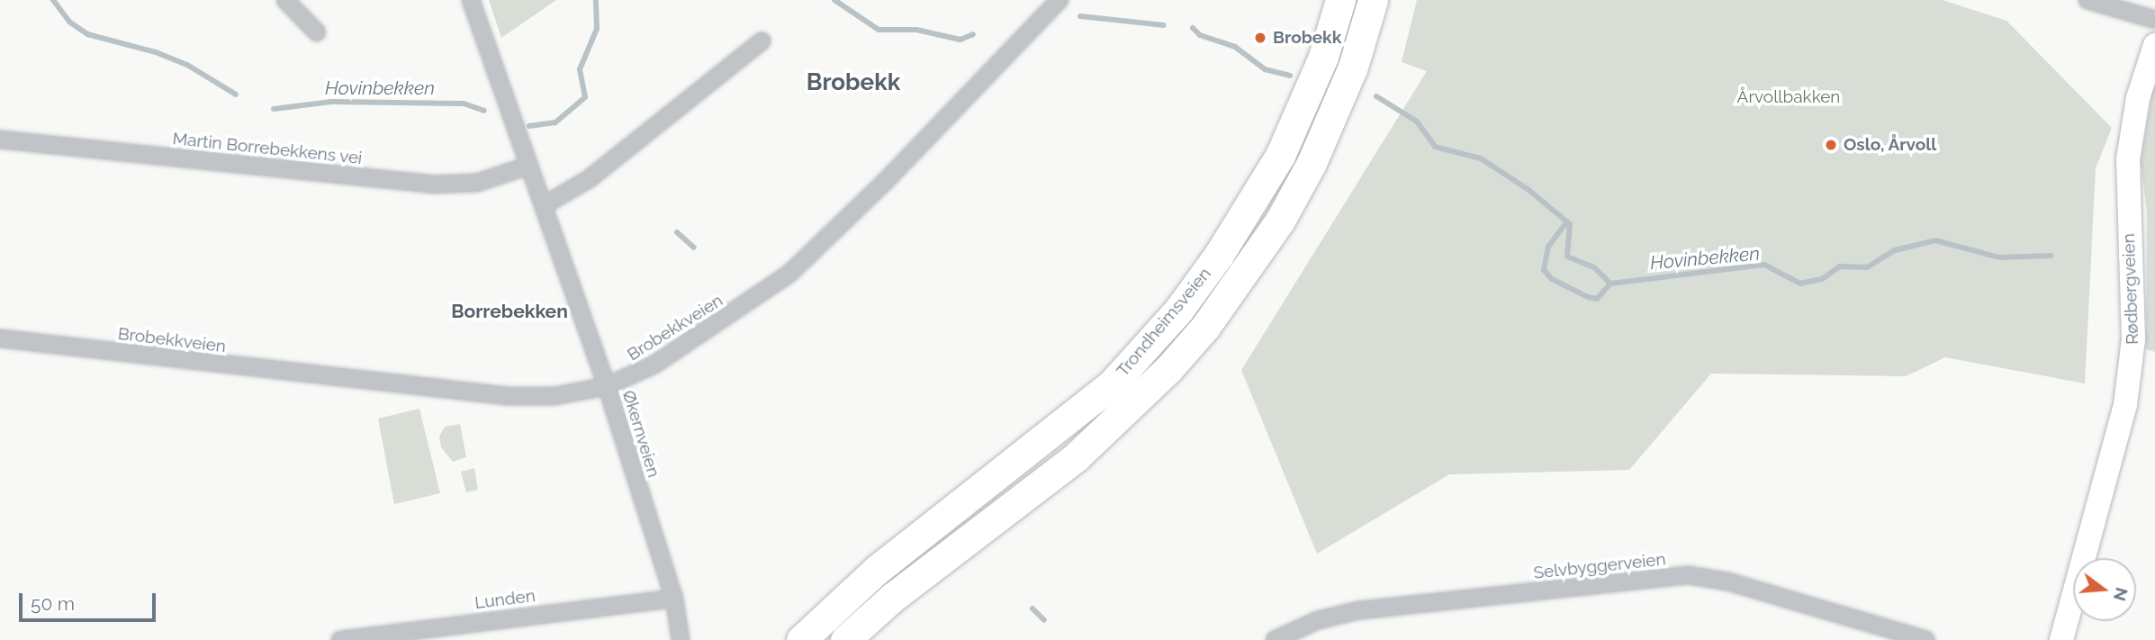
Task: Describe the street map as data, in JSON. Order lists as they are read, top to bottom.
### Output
{
  "streets": {
    "highway": ["Trondheimsveien"],
    "street": [
      "Martin Borrebekkens vei",
      "Rødbergveien",
      "Brobekkveien",
      "Økernveien",
      "Selvbyggerveien",
      "Lunden"
    ]
  },
  "crossings": [
    ["Martin Borrebekkens vei", "Økernveien"],
    ["Brobekkveien", "Økernveien"],
    ["Økernveien", "Lunden"]
  ],
  "districts": ["Brobekk", "Borrebekken"],
  "water": ["Hovinbekken"],
  "parks": ["Årvollbakken"],
  "places": ["Brobekk", "Oslo, Årvoll"],
  "scale_bar": "50 m",
  "north": "right"
}
